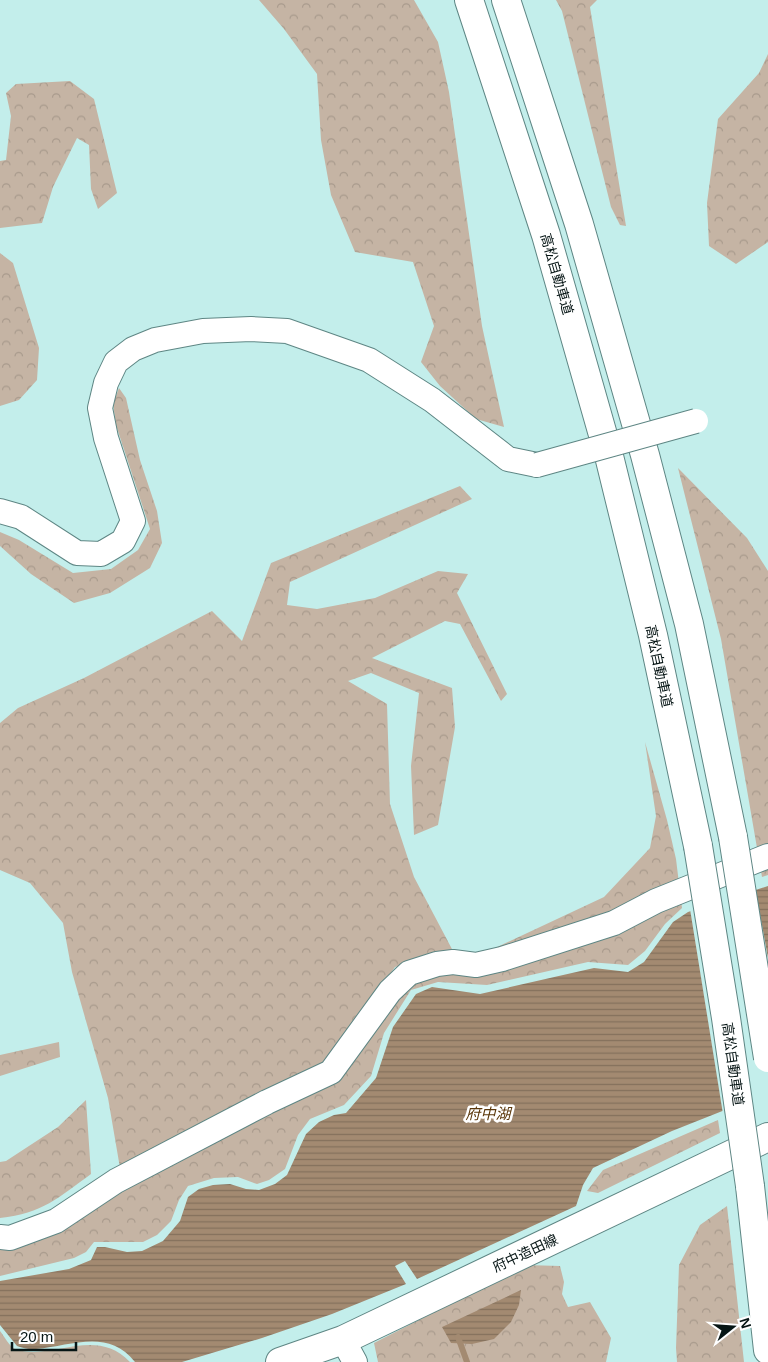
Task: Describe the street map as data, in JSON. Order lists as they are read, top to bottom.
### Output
{
  "streets": {
    "main road": ["高松自動車道", "府中造田線"]
  },
  "water": ["府中湖"],
  "scale_bar": "20 m",
  "north": "right"
}
